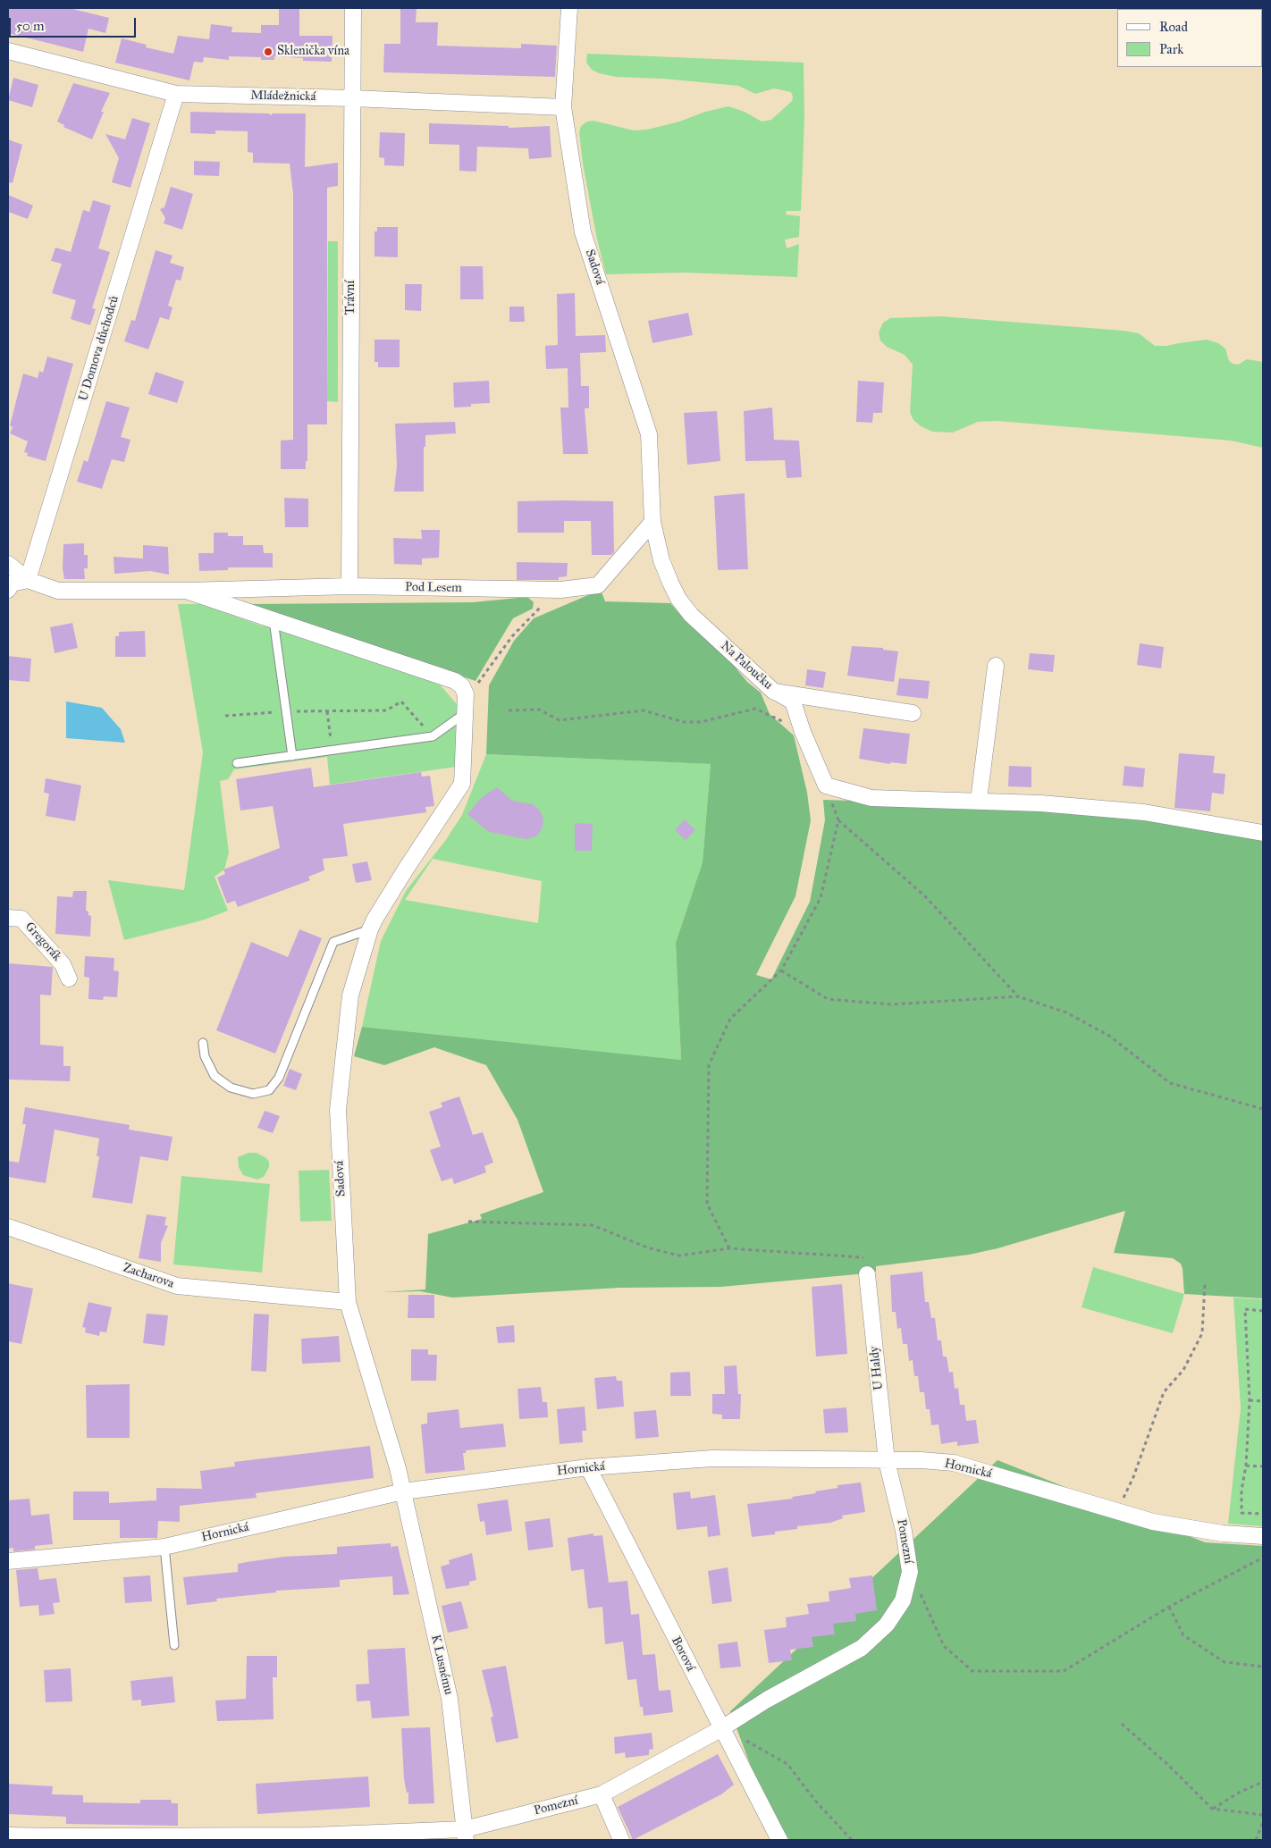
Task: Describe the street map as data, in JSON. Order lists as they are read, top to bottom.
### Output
{
  "streets": {
    "street": [
      "Mládežnická",
      "Sadová",
      "Trávní",
      "U Domova důchodců",
      "Pod Lesem",
      "Na Paloučku",
      "Gregorák",
      "Zacharova",
      "U Haldy",
      "Hornická",
      "Pomezní",
      "Borová",
      "K Lusnému"
    ]
  },
  "crossings": [
    ["Mládežnická", "Sadová"],
    ["Mládežnická", "Trávní"],
    ["Mládežnická", "U Domova důchodců"],
    ["Sadová", "Pod Lesem"],
    ["Sadová", "Na Paloučku"],
    ["Sadová", "Zacharova"],
    ["Sadová", "Hornická"],
    ["Sadová", "K Lusnému"],
    ["Trávní", "Pod Lesem"],
    ["U Domova důchodců", "Pod Lesem"],
    ["Pod Lesem", "Na Paloučku"],
    ["U Haldy", "Hornická"],
    ["U Haldy", "Pomezní"],
    ["Hornická", "Pomezní"],
    ["Hornická", "Borová"],
    ["Hornická", "K Lusnému"],
    ["Pomezní", "Borová"],
    ["Pomezní", "K Lusnému"]
  ],
  "places": ["Sklenička vína"],
  "legend": ["Road", "Park"],
  "scale_bar": "50 m"
}
